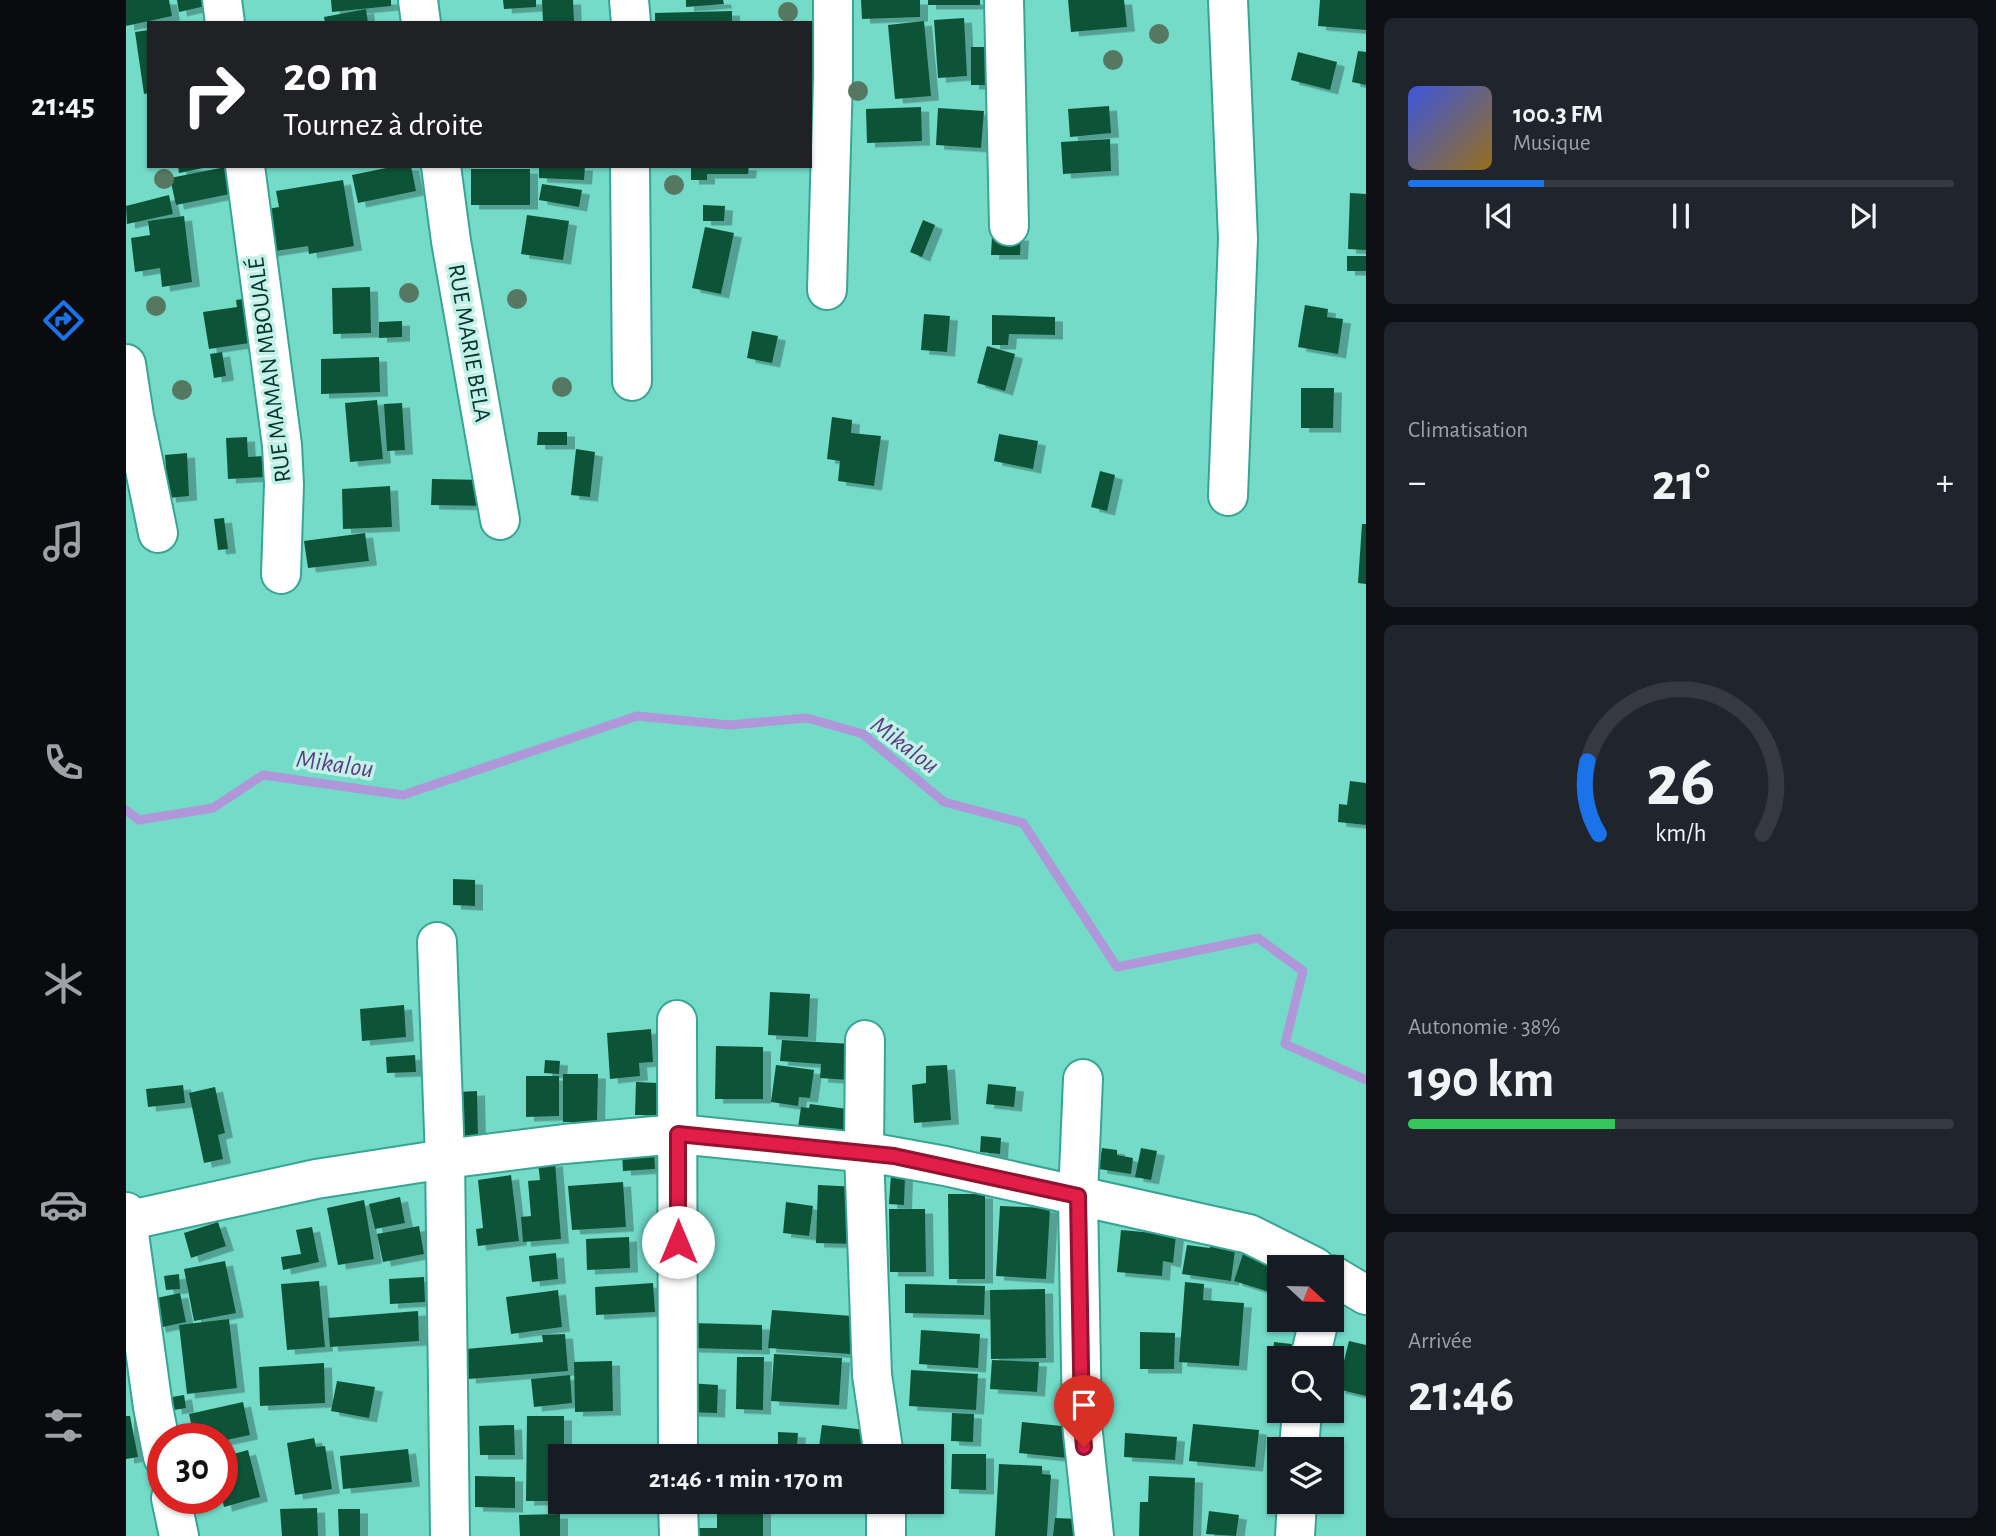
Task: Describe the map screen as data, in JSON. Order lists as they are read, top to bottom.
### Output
{
  "streets": {
    "street": ["RUE MARIE BELA", "RUE MAMAN MBOUALÉ"]
  },
  "water": ["Mikalou"],
  "north": "right",
  "page": {
    "tabs": "21:45",
    "turn": ["20 m", "Tournez à droite"],
    "song": ["100.3 FM", "Musique"],
    "tile": [
      "Climatisation",
      ["Autonomie · 38%", "190 km"],
      ["Arrivée", "21:46"]
    ],
    "heat": ["−", "21°", "+"],
    "limit": "30",
    "trip": "21:46 · 1 min · 170 m",
    "gauge": ["26", "km/h"]
  }
}
